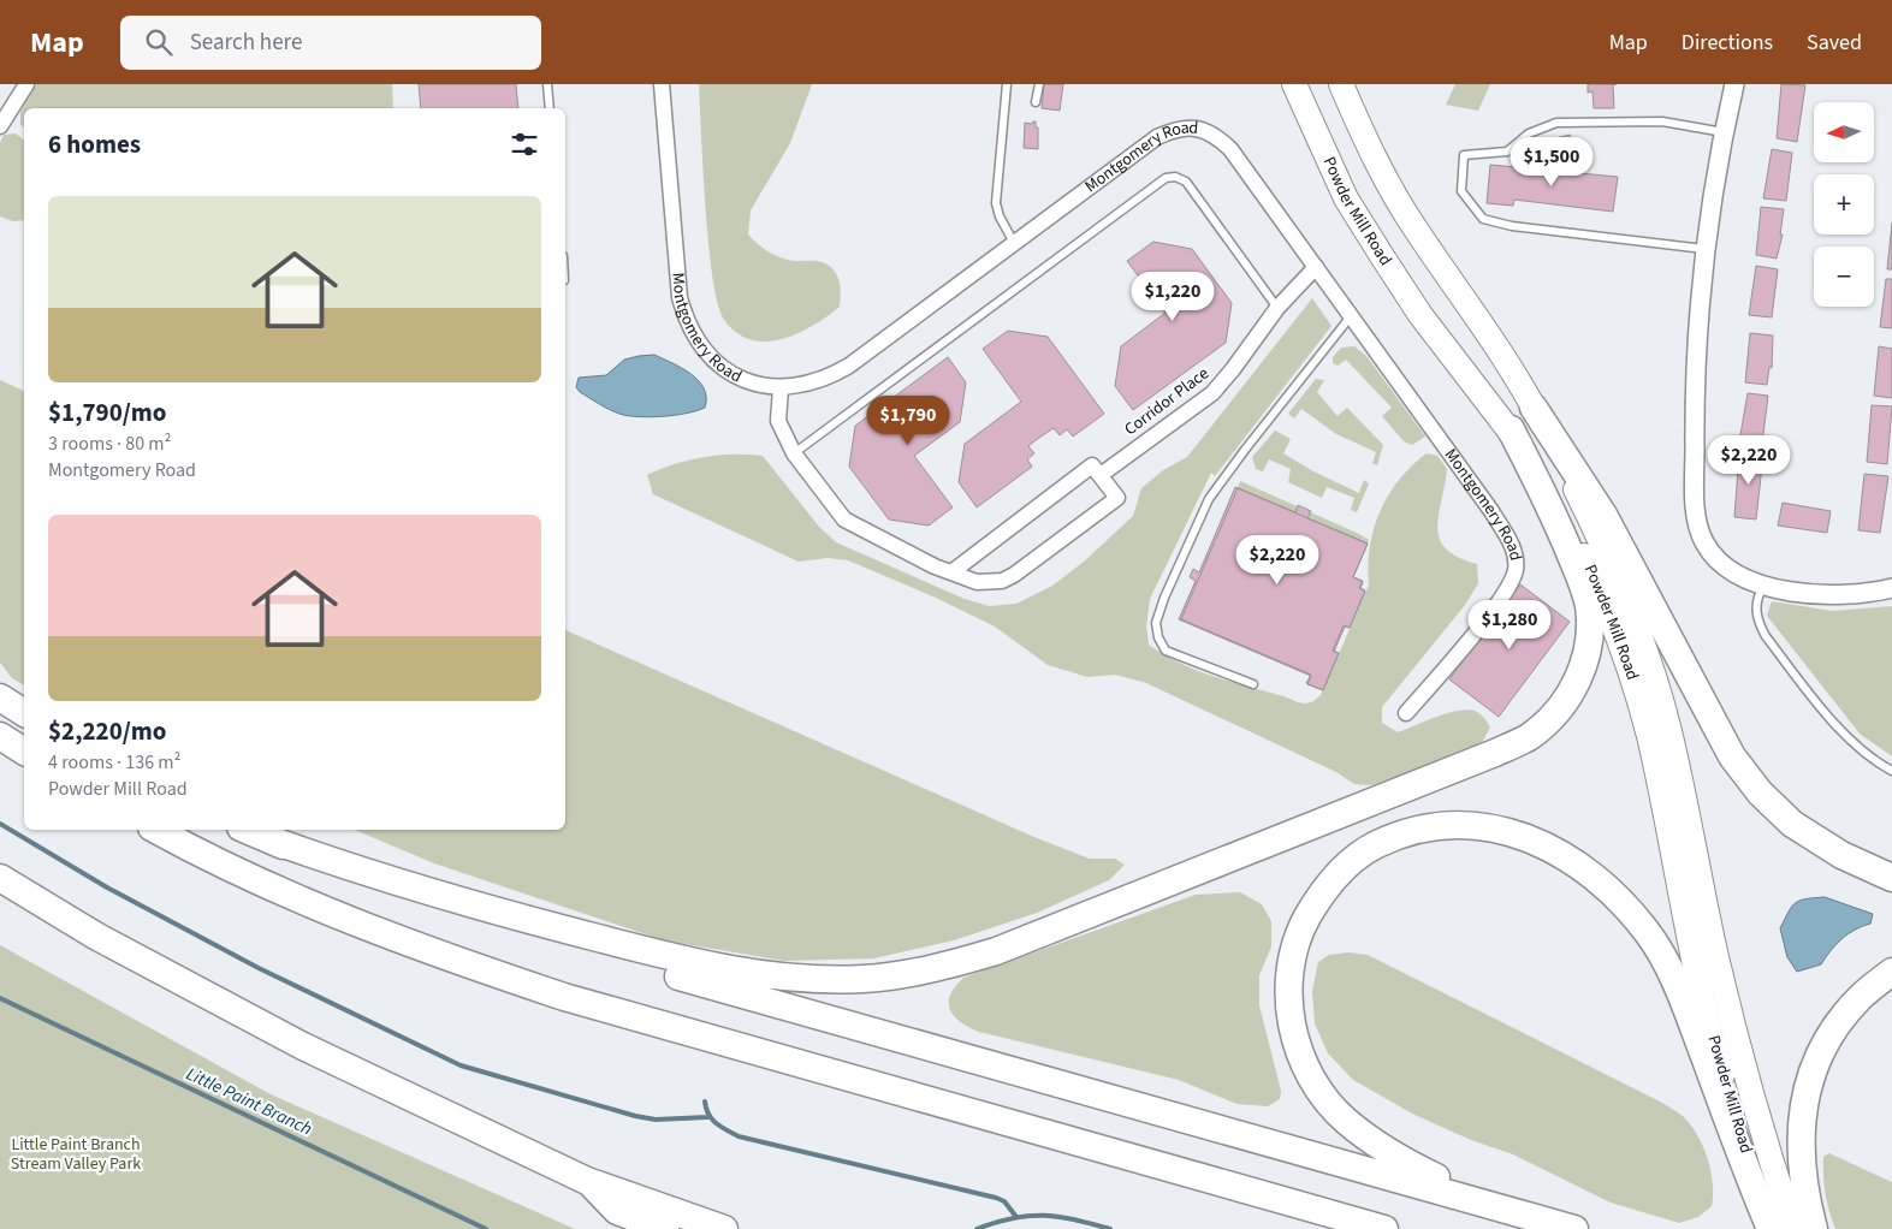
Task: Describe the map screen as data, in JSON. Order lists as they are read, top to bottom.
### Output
{
  "streets": {
    "main road": ["Powder Mill Road"],
    "street": ["Montgomery Road", "Corridor Place"]
  },
  "crossings": [
    ["Montgomery Road", "Corridor Place"]
  ],
  "water": ["Little Paint Branch"],
  "parks": ["Little Paint Branch Stream Valley Park"],
  "north": "left",
  "page": {
    "header": "Map",
    "search": "Search here",
    "nav": ["Map", "Directions", "Saved"],
    "map_buttons": ["+", "−"],
    "heading": "6 homes",
    "price": [
      "$1,500",
      "$1,220",
      "$1,790",
      "$2,220",
      "$2,220",
      "$1,280"
    ],
    "list": [
      {
        "name": "$1,790/mo",
        "note": "3 rooms · 80 m² · Montgomery Road"
      },
      {
        "name": "$2,220/mo",
        "note": "4 rooms · 136 m² · Powder Mill Road"
      }
    ]
  }
}
